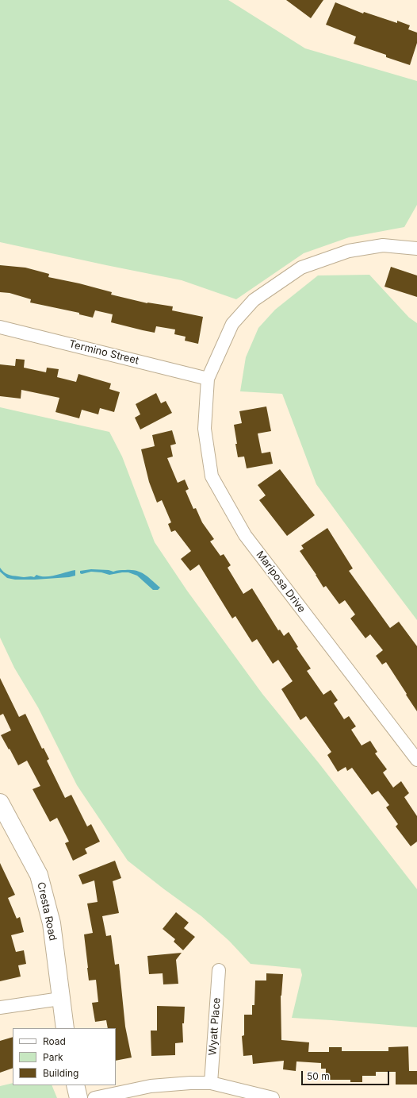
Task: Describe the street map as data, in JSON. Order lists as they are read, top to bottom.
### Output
{
  "streets": {
    "street": [
      "Termino Street",
      "Mariposa Drive",
      "Cresta Road",
      "Wyatt Place"
    ]
  },
  "crossings": [
    ["Termino Street", "Mariposa Drive"]
  ],
  "legend": ["Road", "Park", "Building"],
  "scale_bar": "50 m"
}
